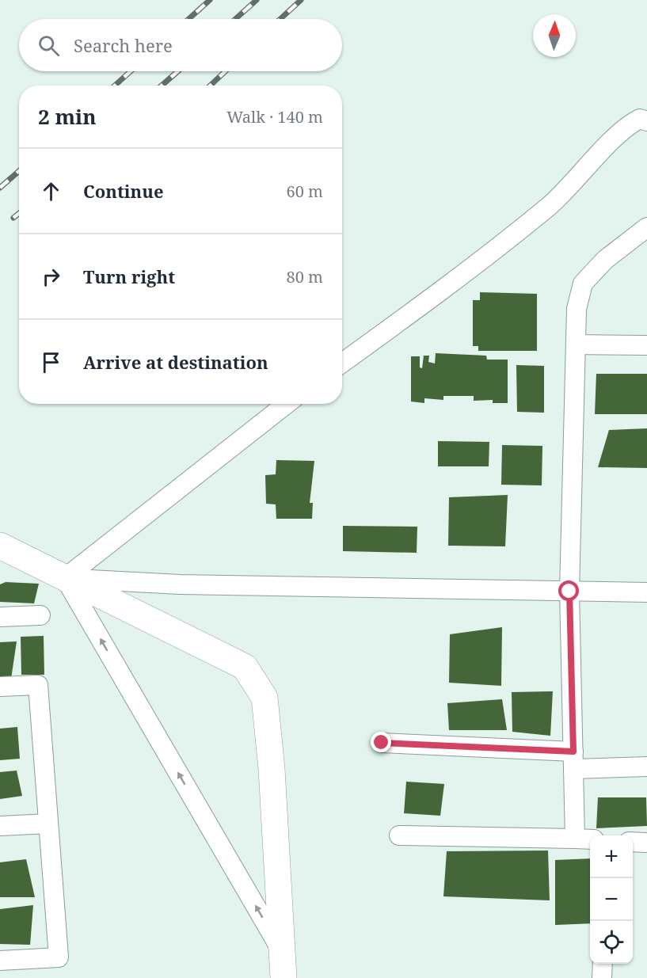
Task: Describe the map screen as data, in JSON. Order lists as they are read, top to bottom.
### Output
{
  "north": "top",
  "page": {
    "search": "Search here",
    "heading": ["2 min", "Walk · 140 m"],
    "list": [
      ["Continue", "60 m"],
      ["Turn right", "80 m"],
      "Arrive at destination"
    ],
    "map_buttons": ["+", "−"]
  }
}
